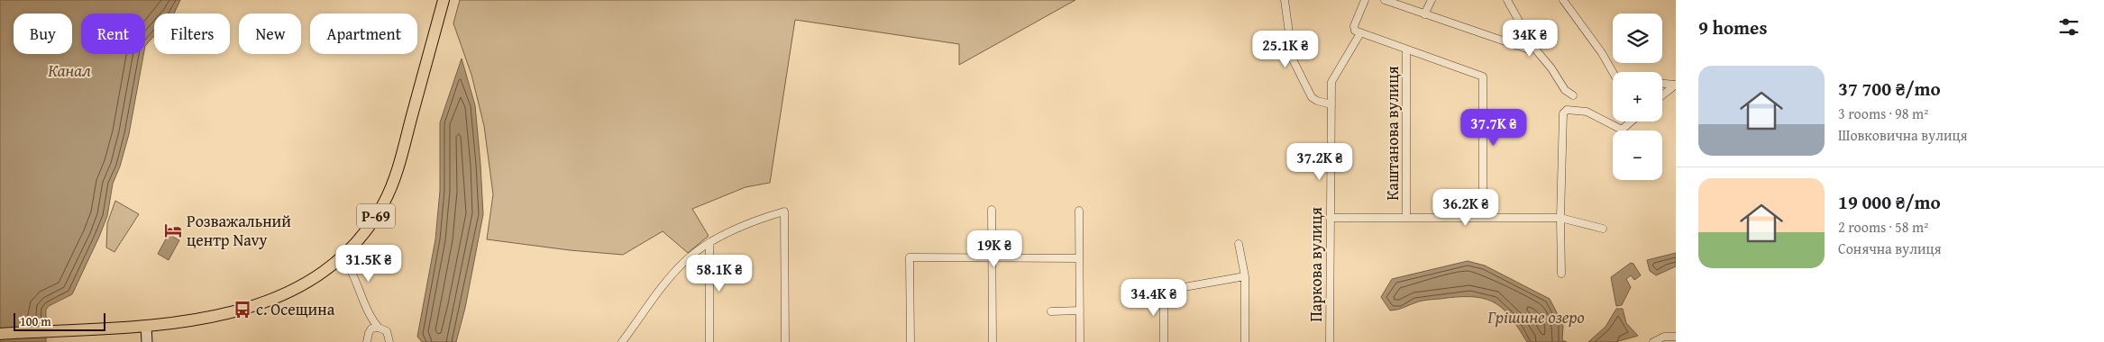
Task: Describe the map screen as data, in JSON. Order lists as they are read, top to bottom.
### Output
{
  "streets": {
    "main road": ["Р-69"],
    "street": ["Каштанова вулиця", "Паркова вулиця"]
  },
  "water": ["Канал", "Грішине озеро"],
  "places": {
    "hotel": ["Розважальний центр Navy"],
    "bus stop": ["с. Осещина"]
  },
  "scale_bar": "100 m",
  "page": {
    "heading": "9 homes",
    "map_buttons": ["+", "−"],
    "chip": [
      "Buy",
      "Rent",
      "Filters",
      "New",
      "Apartment"
    ],
    "price": [
      "34K ₴",
      "25.1K ₴",
      "37.7K ₴",
      "37.2K ₴",
      "36.2K ₴",
      "19K ₴",
      "31.5K ₴",
      "58.1K ₴",
      "34.4K ₴"
    ],
    "list": [
      {
        "name": "37 700 ₴/mo",
        "note": "3 rooms · 98 m² · Шовковична вулиця"
      },
      {
        "name": "19 000 ₴/mo",
        "note": "2 rooms · 58 m² · Сонячна вулиця"
      }
    ],
    "scale": "100 m"
  }
}
